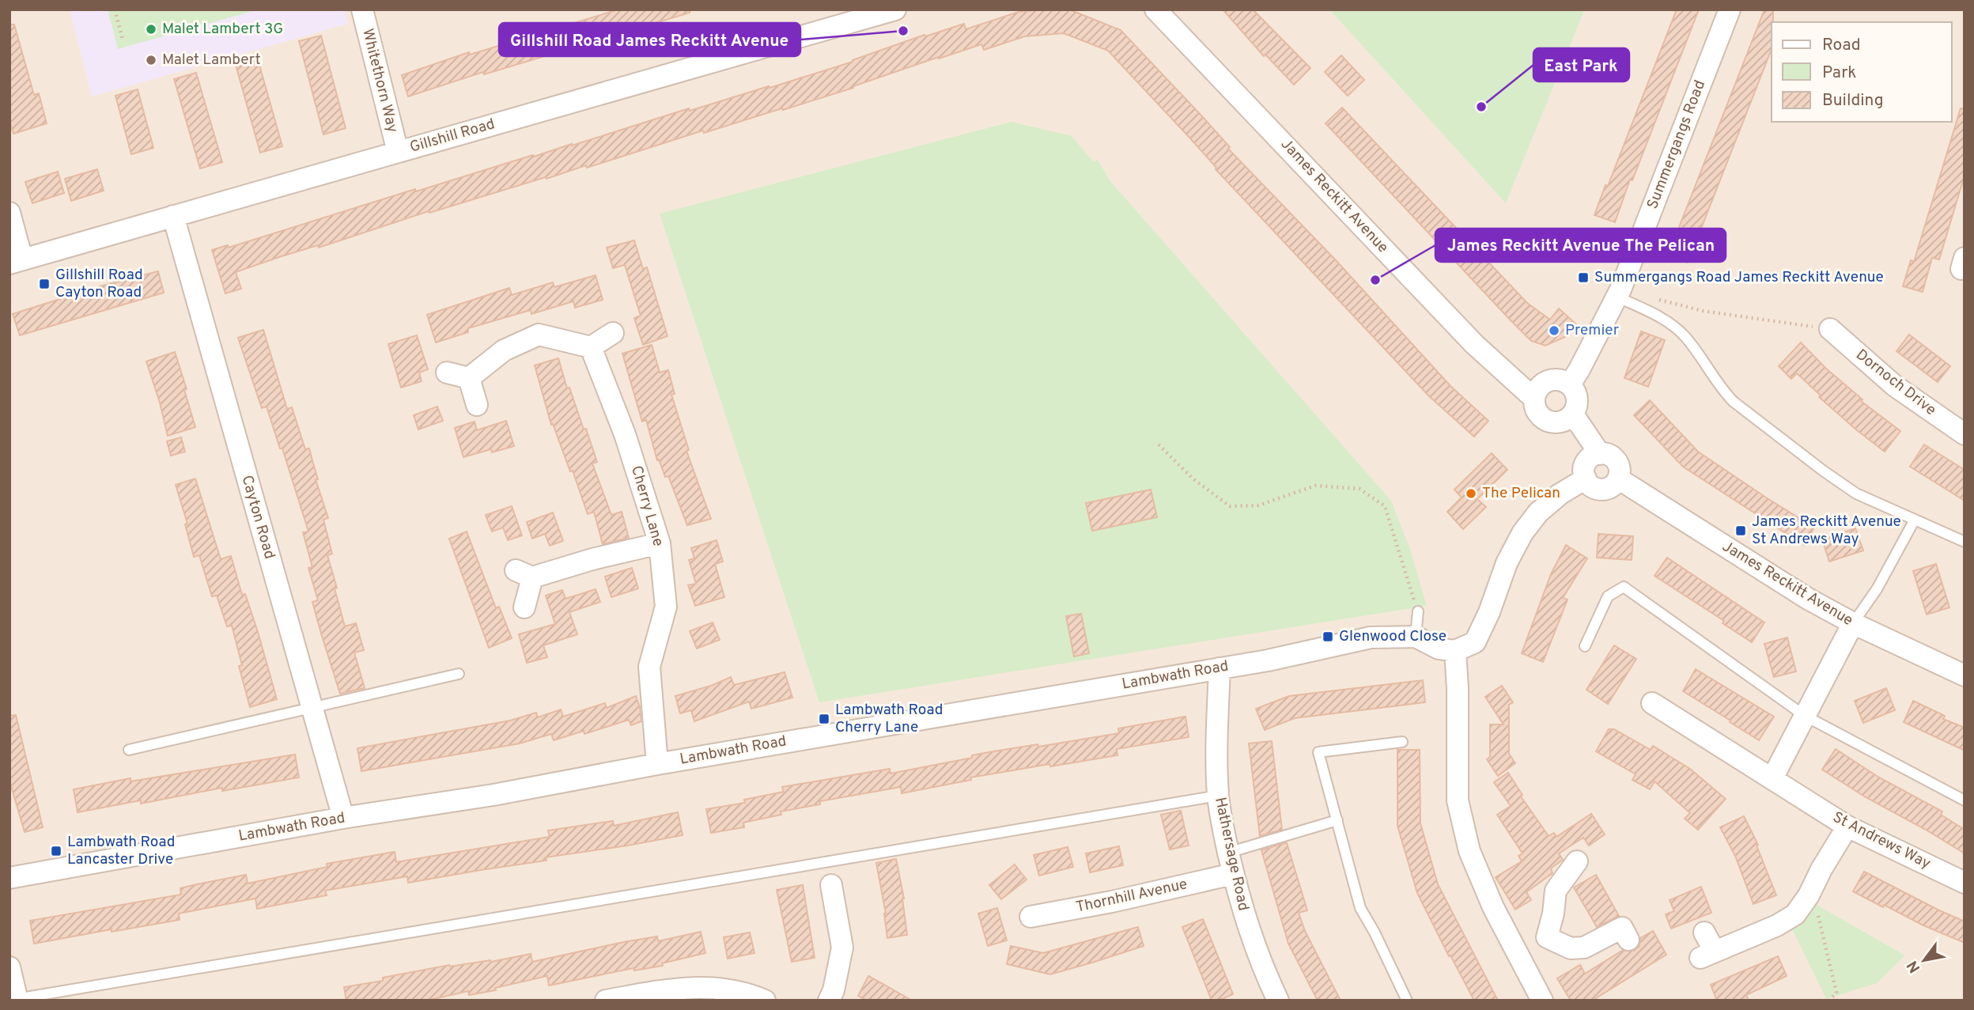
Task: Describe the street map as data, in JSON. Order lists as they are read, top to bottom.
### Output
{
  "streets": {
    "street": [
      "Whitethorn Way",
      "Gillshill Road",
      "Summergangs Road",
      "James Reckitt Avenue",
      "Dornoch Drive",
      "Cherry Lane",
      "Cayton Road",
      "Lambwath Road",
      "St Andrews Way",
      "Hathersage Road",
      "Thornhill Avenue"
    ]
  },
  "crossings": [
    ["Whitethorn Way", "Gillshill Road"],
    ["Gillshill Road", "Cayton Road"],
    ["Summergangs Road", "James Reckitt Avenue"],
    ["Cherry Lane", "Lambwath Road"],
    ["Cayton Road", "Lambwath Road"],
    ["Lambwath Road", "Hathersage Road"],
    ["Hathersage Road", "Thornhill Avenue"]
  ],
  "places": {
    "other": [
      "Malet Lambert 3G",
      "Gillshill Road James Reckitt Avenue",
      "Malet Lambert",
      "East Park",
      "James Reckitt Avenue The Pelican",
      "Premier",
      "The Pelican"
    ],
    "transit": [
      "Summergangs Road James Reckitt Avenue",
      "Gillshill Road Cayton Road",
      "James Reckitt Avenue St Andrews Way",
      "Glenwood Close",
      "Lambwath Road Cherry Lane",
      "Lambwath Road Lancaster Drive"
    ]
  },
  "legend": ["Road", "Park", "Building"],
  "north": "bottom left"
}
